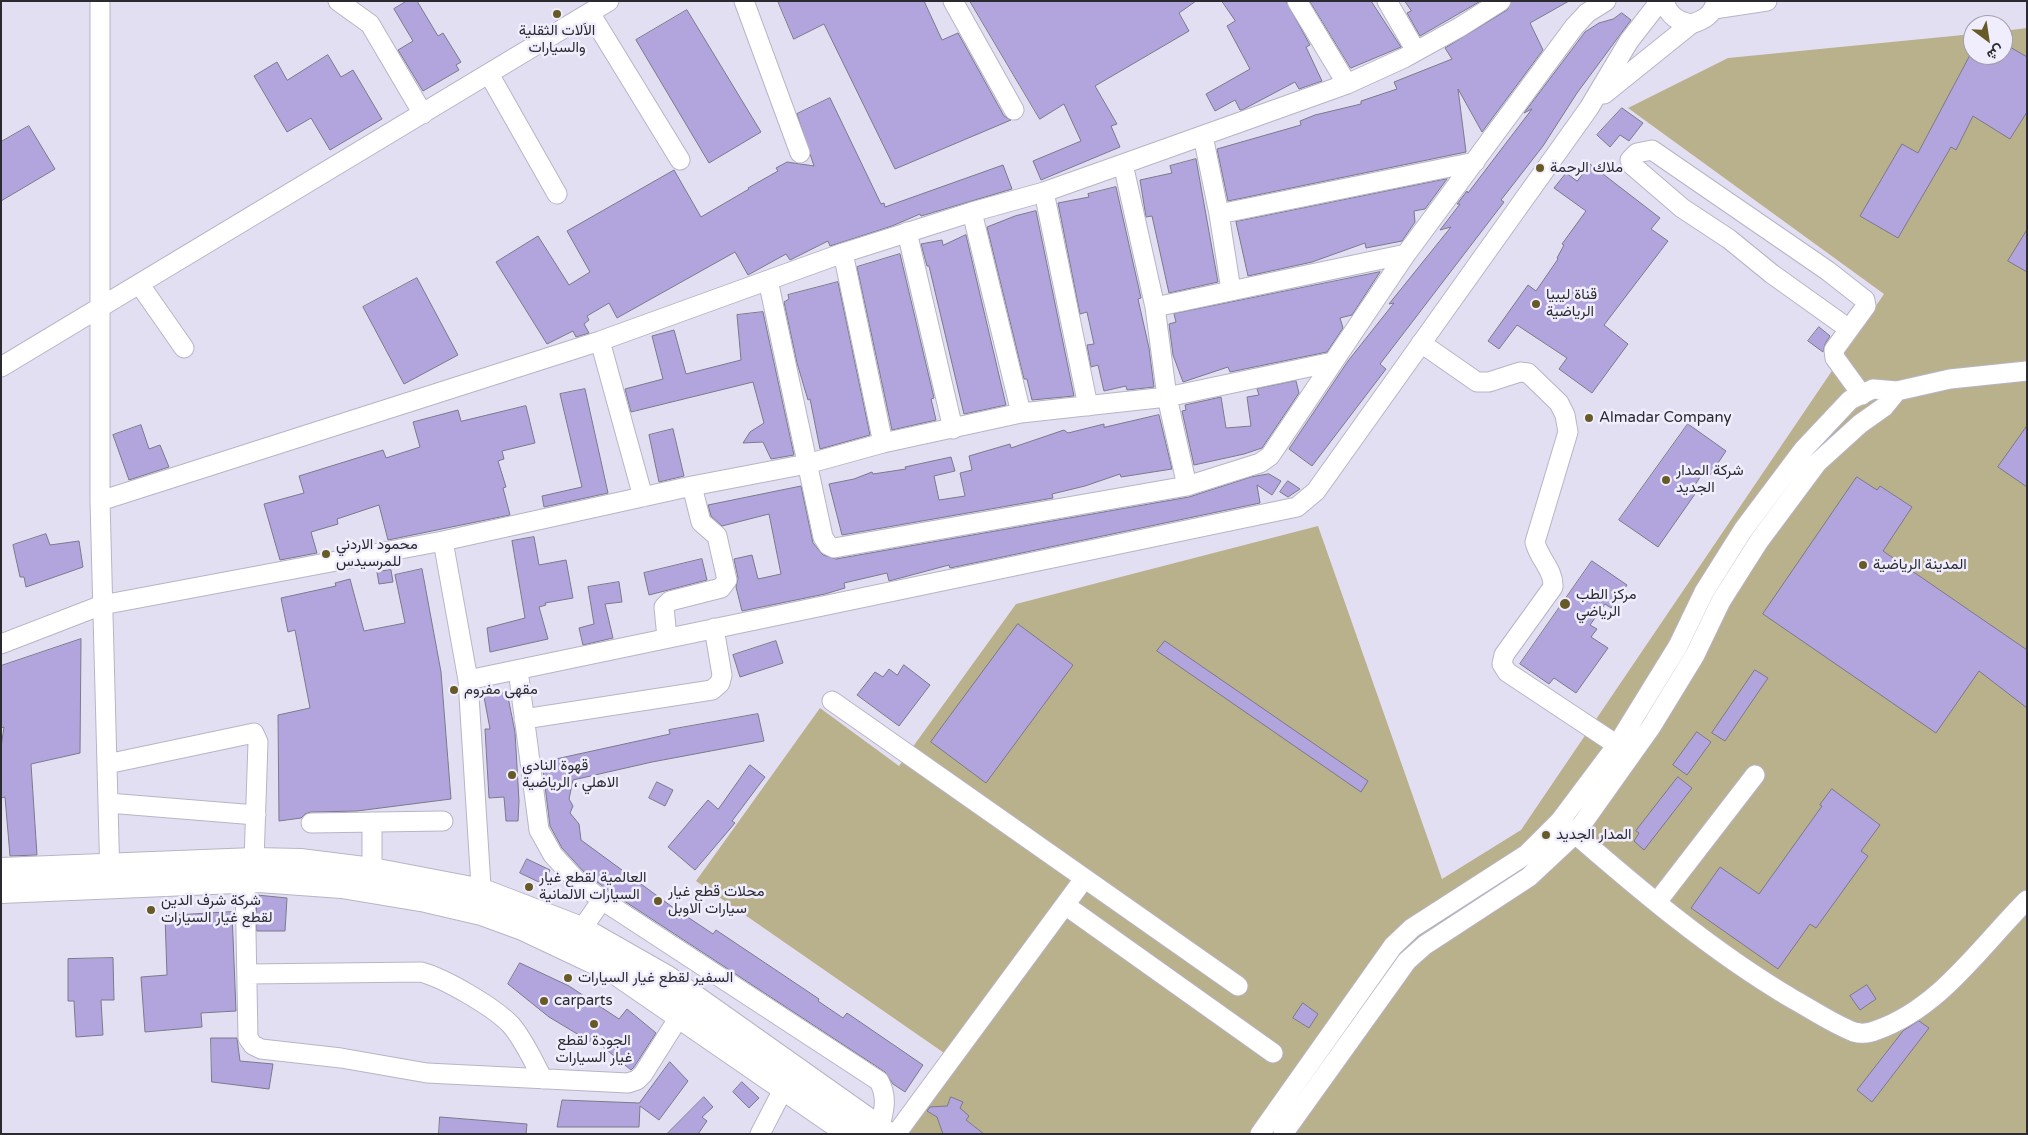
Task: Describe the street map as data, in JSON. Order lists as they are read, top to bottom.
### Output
{
  "places": [
    "الاَلات الثقلية والسيارات",
    "ملاك الرحمة",
    "قناة ليبيا الرياضية",
    "Almadar Company",
    "شركة المدار الجديد",
    "محمود الاردني للمرسيدس",
    "المدينة الرياضية",
    "مركز الطب الرياضي",
    "مقهى مفروم",
    "قهوة النادي الاهلي ، الرياضية",
    "المدار الجديد",
    "العالمية لقطع غيار السيارات الالمانية",
    "محلات قطع غيار سيارات الاوبل",
    "شركة شرف الدين لقطع غيار السيارات",
    "السفير لقطع غيار السيارات",
    "carparts",
    "الجودة لقطع غيار السيارات"
  ],
  "north": "bottom right"
}
